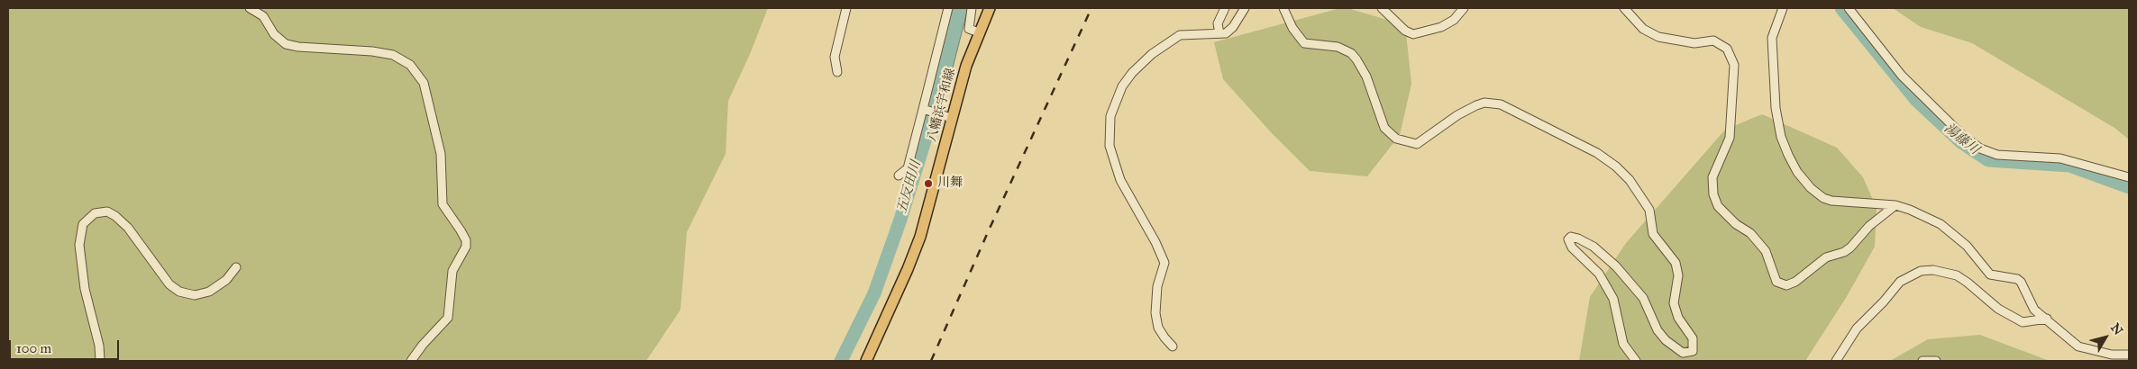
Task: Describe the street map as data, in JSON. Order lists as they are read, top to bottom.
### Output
{
  "streets": {
    "main road": ["八幡浜宇和線"]
  },
  "water": ["湯藤川", "五反田川"],
  "places": ["川舞"],
  "scale_bar": "100 m",
  "north": "top right"
}
